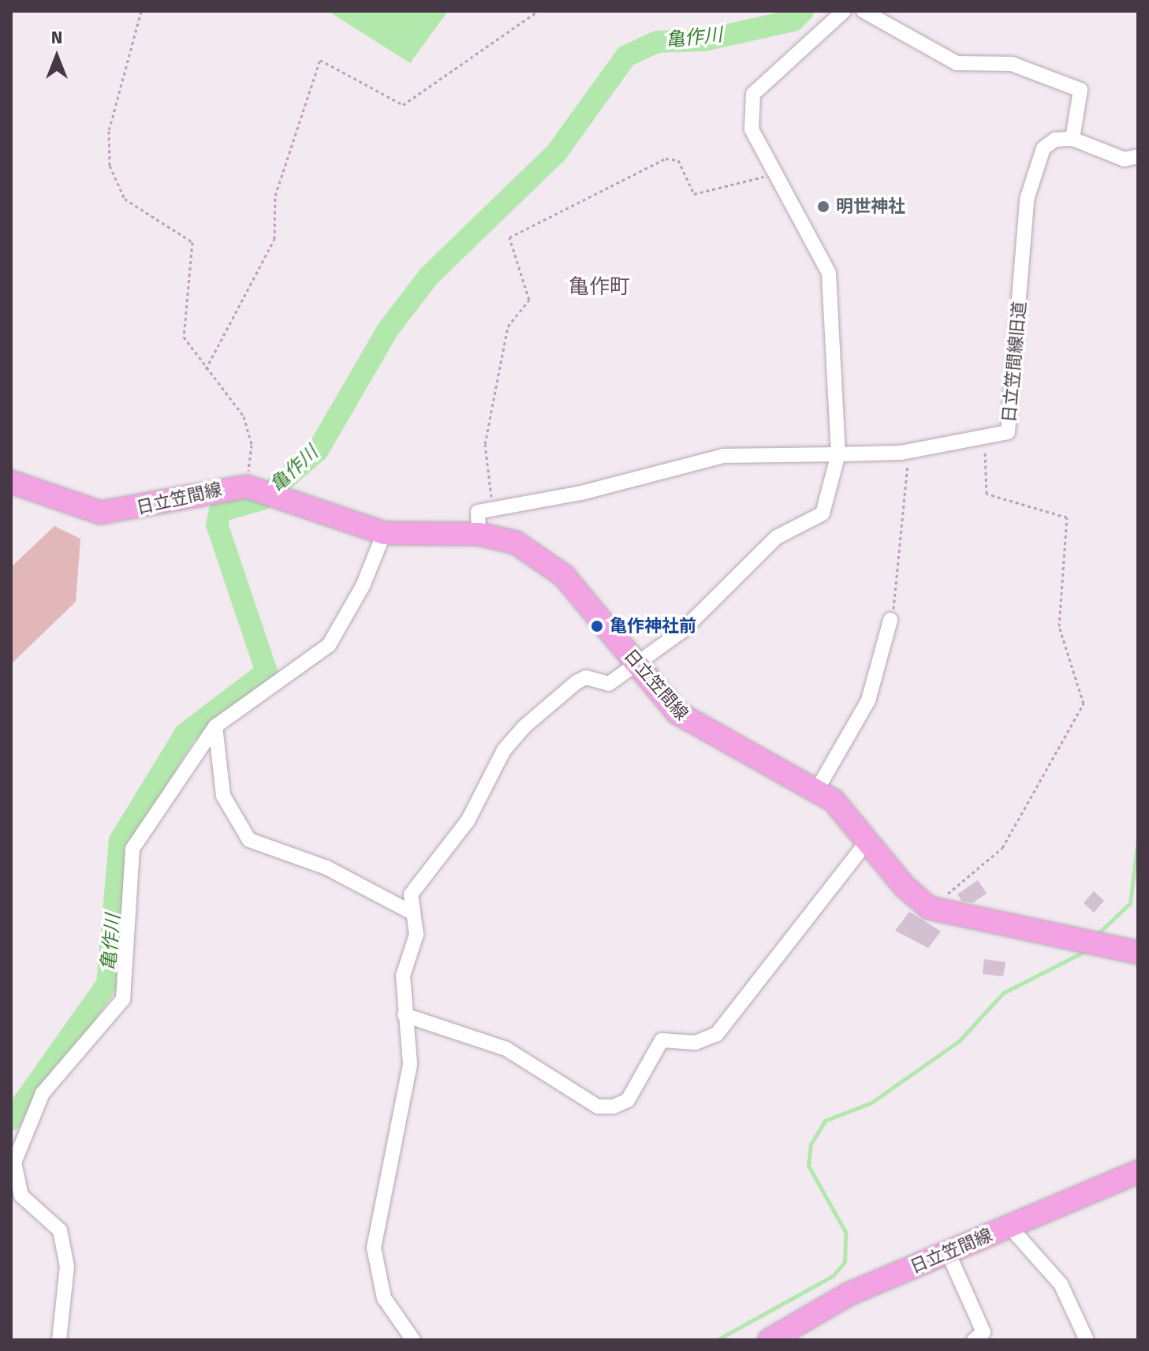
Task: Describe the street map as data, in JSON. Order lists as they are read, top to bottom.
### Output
{
  "streets": {
    "main road": ["日立笠間線"],
    "street": ["日立笠間線旧道"]
  },
  "districts": ["亀作町"],
  "water": ["亀作川"],
  "places": ["明世神社", "亀作神社前"],
  "north": "top"
}
